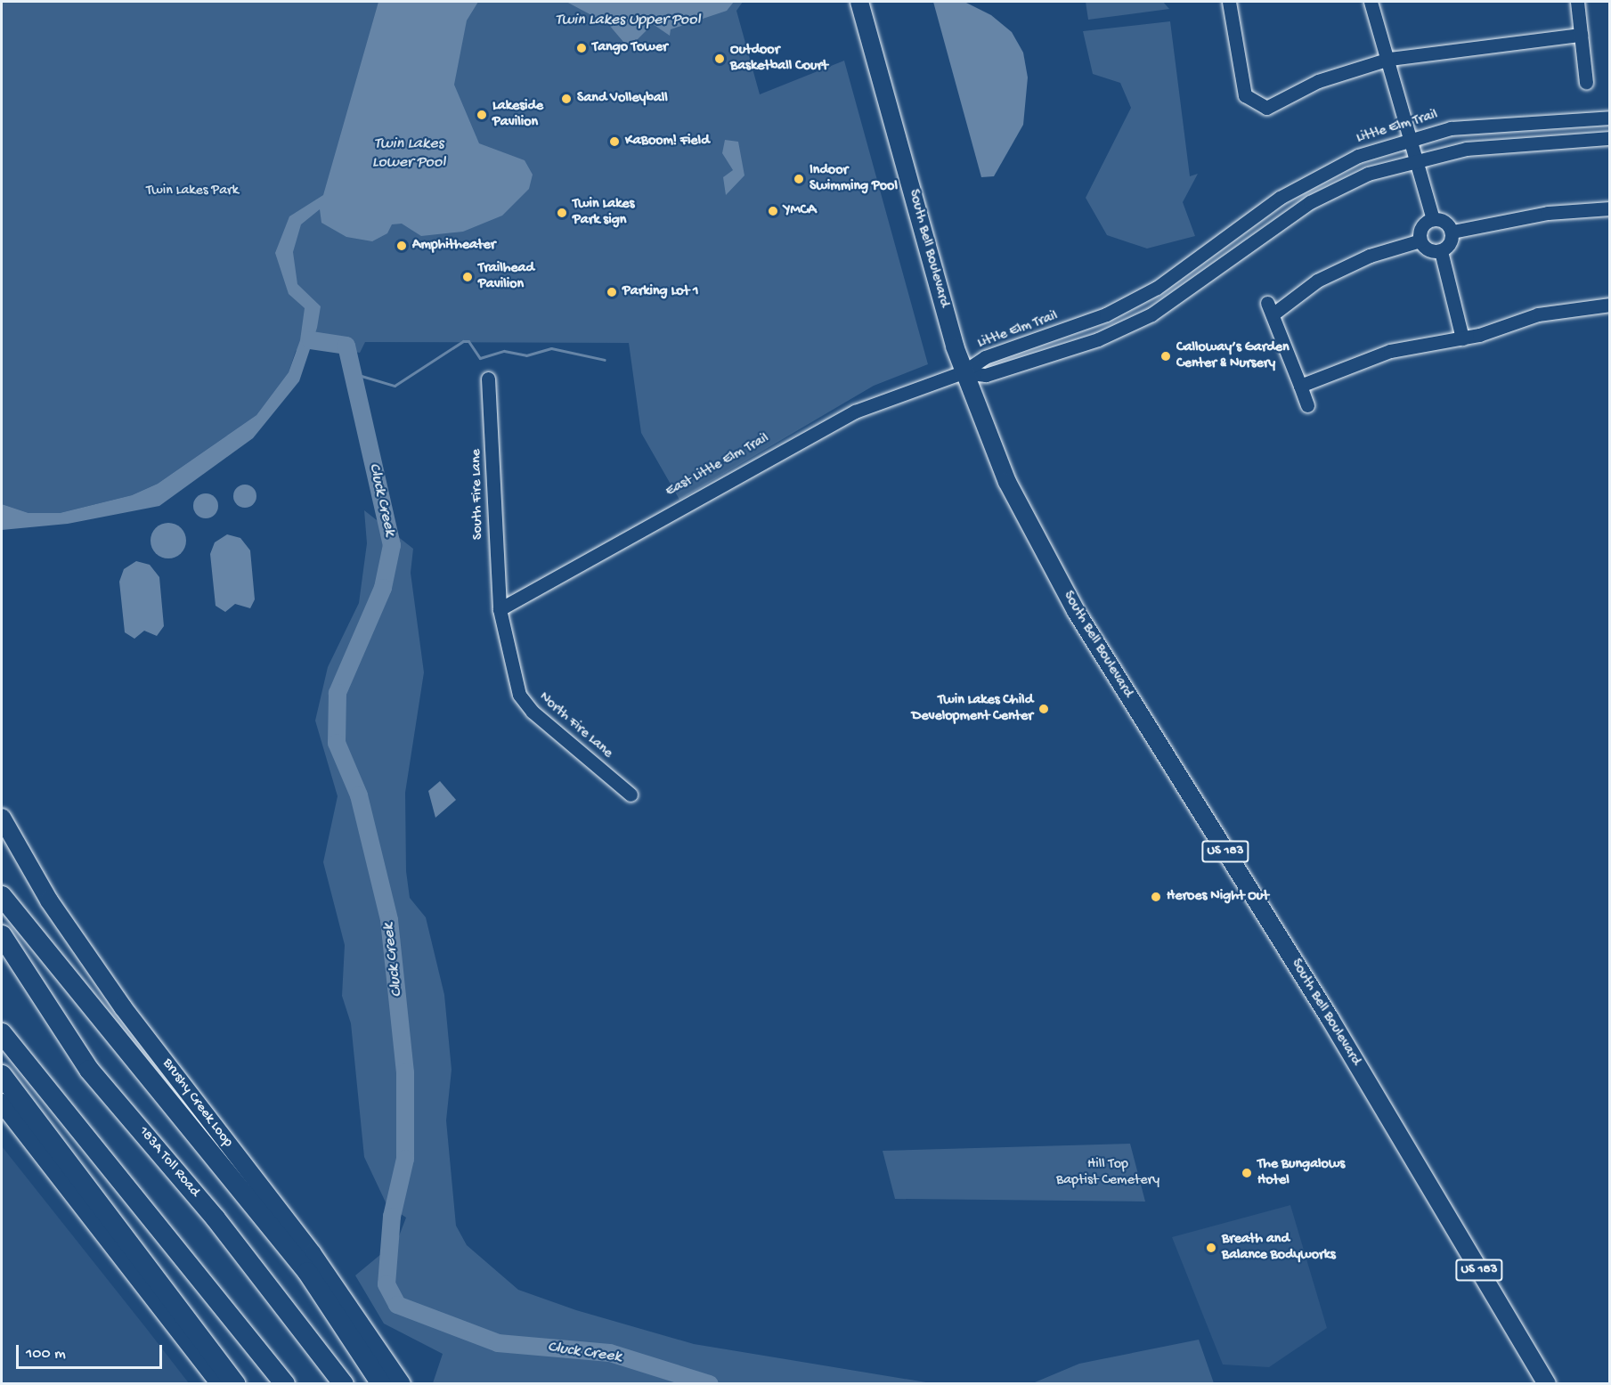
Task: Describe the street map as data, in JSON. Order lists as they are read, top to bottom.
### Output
{
  "streets": {
    "highway": ["183A Toll Road"],
    "main road": ["South Bell Boulevard", "US 183", "Brushy Creek Loop"],
    "street": [
      "Little Elm Trail",
      "East Little Elm Trail",
      "South Fire Lane",
      "North Fire Lane"
    ]
  },
  "crossings": [
    ["Little Elm Trail", "South Bell Boulevard"],
    ["Little Elm Trail", "East Little Elm Trail"],
    ["South Bell Boulevard", "East Little Elm Trail"],
    ["East Little Elm Trail", "South Fire Lane"],
    ["East Little Elm Trail", "North Fire Lane"],
    ["South Fire Lane", "North Fire Lane"]
  ],
  "water": ["Twin Lakes Upper Pool", "Twin Lakes Lower Pool", "Cluck Creek"],
  "parks": ["Twin Lakes Park", "Hill Top Baptist Cemetery"],
  "places": [
    "Tango Tower",
    "Outdoor Basketball Court",
    "Sand Volleyball",
    "Lakeside Pavilion",
    "KaBoom! Field",
    "Indoor Swimming Pool",
    "YMCA",
    "Twin Lakes Park sign",
    "Amphitheater",
    "Trailhead Pavilion",
    "Parking Lot 1",
    "Calloway’s Garden Center & Nursery",
    "Twin Lakes Child Development Center",
    "Heroes Night Out",
    "The Bungalows Hotel",
    "Breath and Balance Bodyworks"
  ],
  "scale_bar": "100 m"
}
